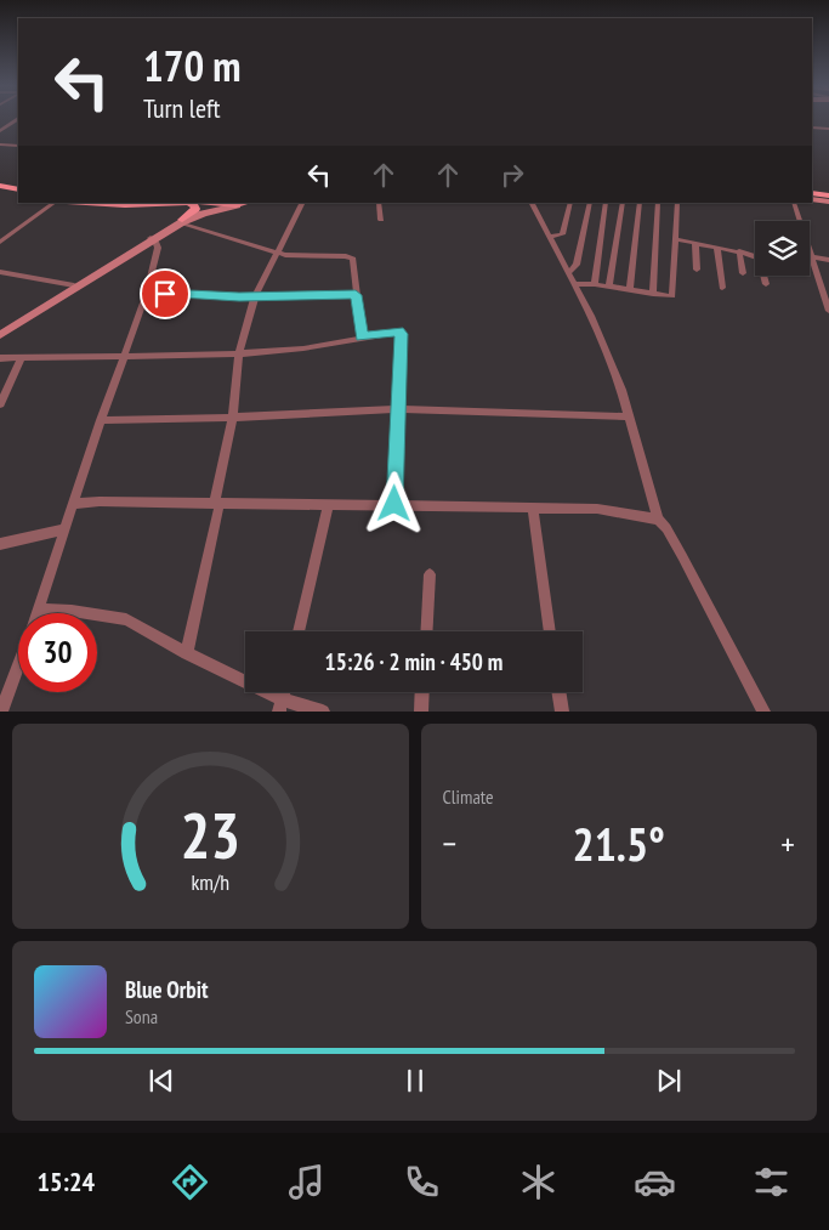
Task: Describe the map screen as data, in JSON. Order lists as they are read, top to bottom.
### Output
{
  "page": {
    "turn": ["170 m", "Turn left"],
    "limit": "30",
    "trip": "15:26 · 2 min · 450 m",
    "tile": "Climate",
    "heat": ["−", "21.5°", "+"],
    "song": ["Blue Orbit", "Sona"],
    "tabs": "15:24",
    "gauge": ["23", "km/h"]
  }
}
